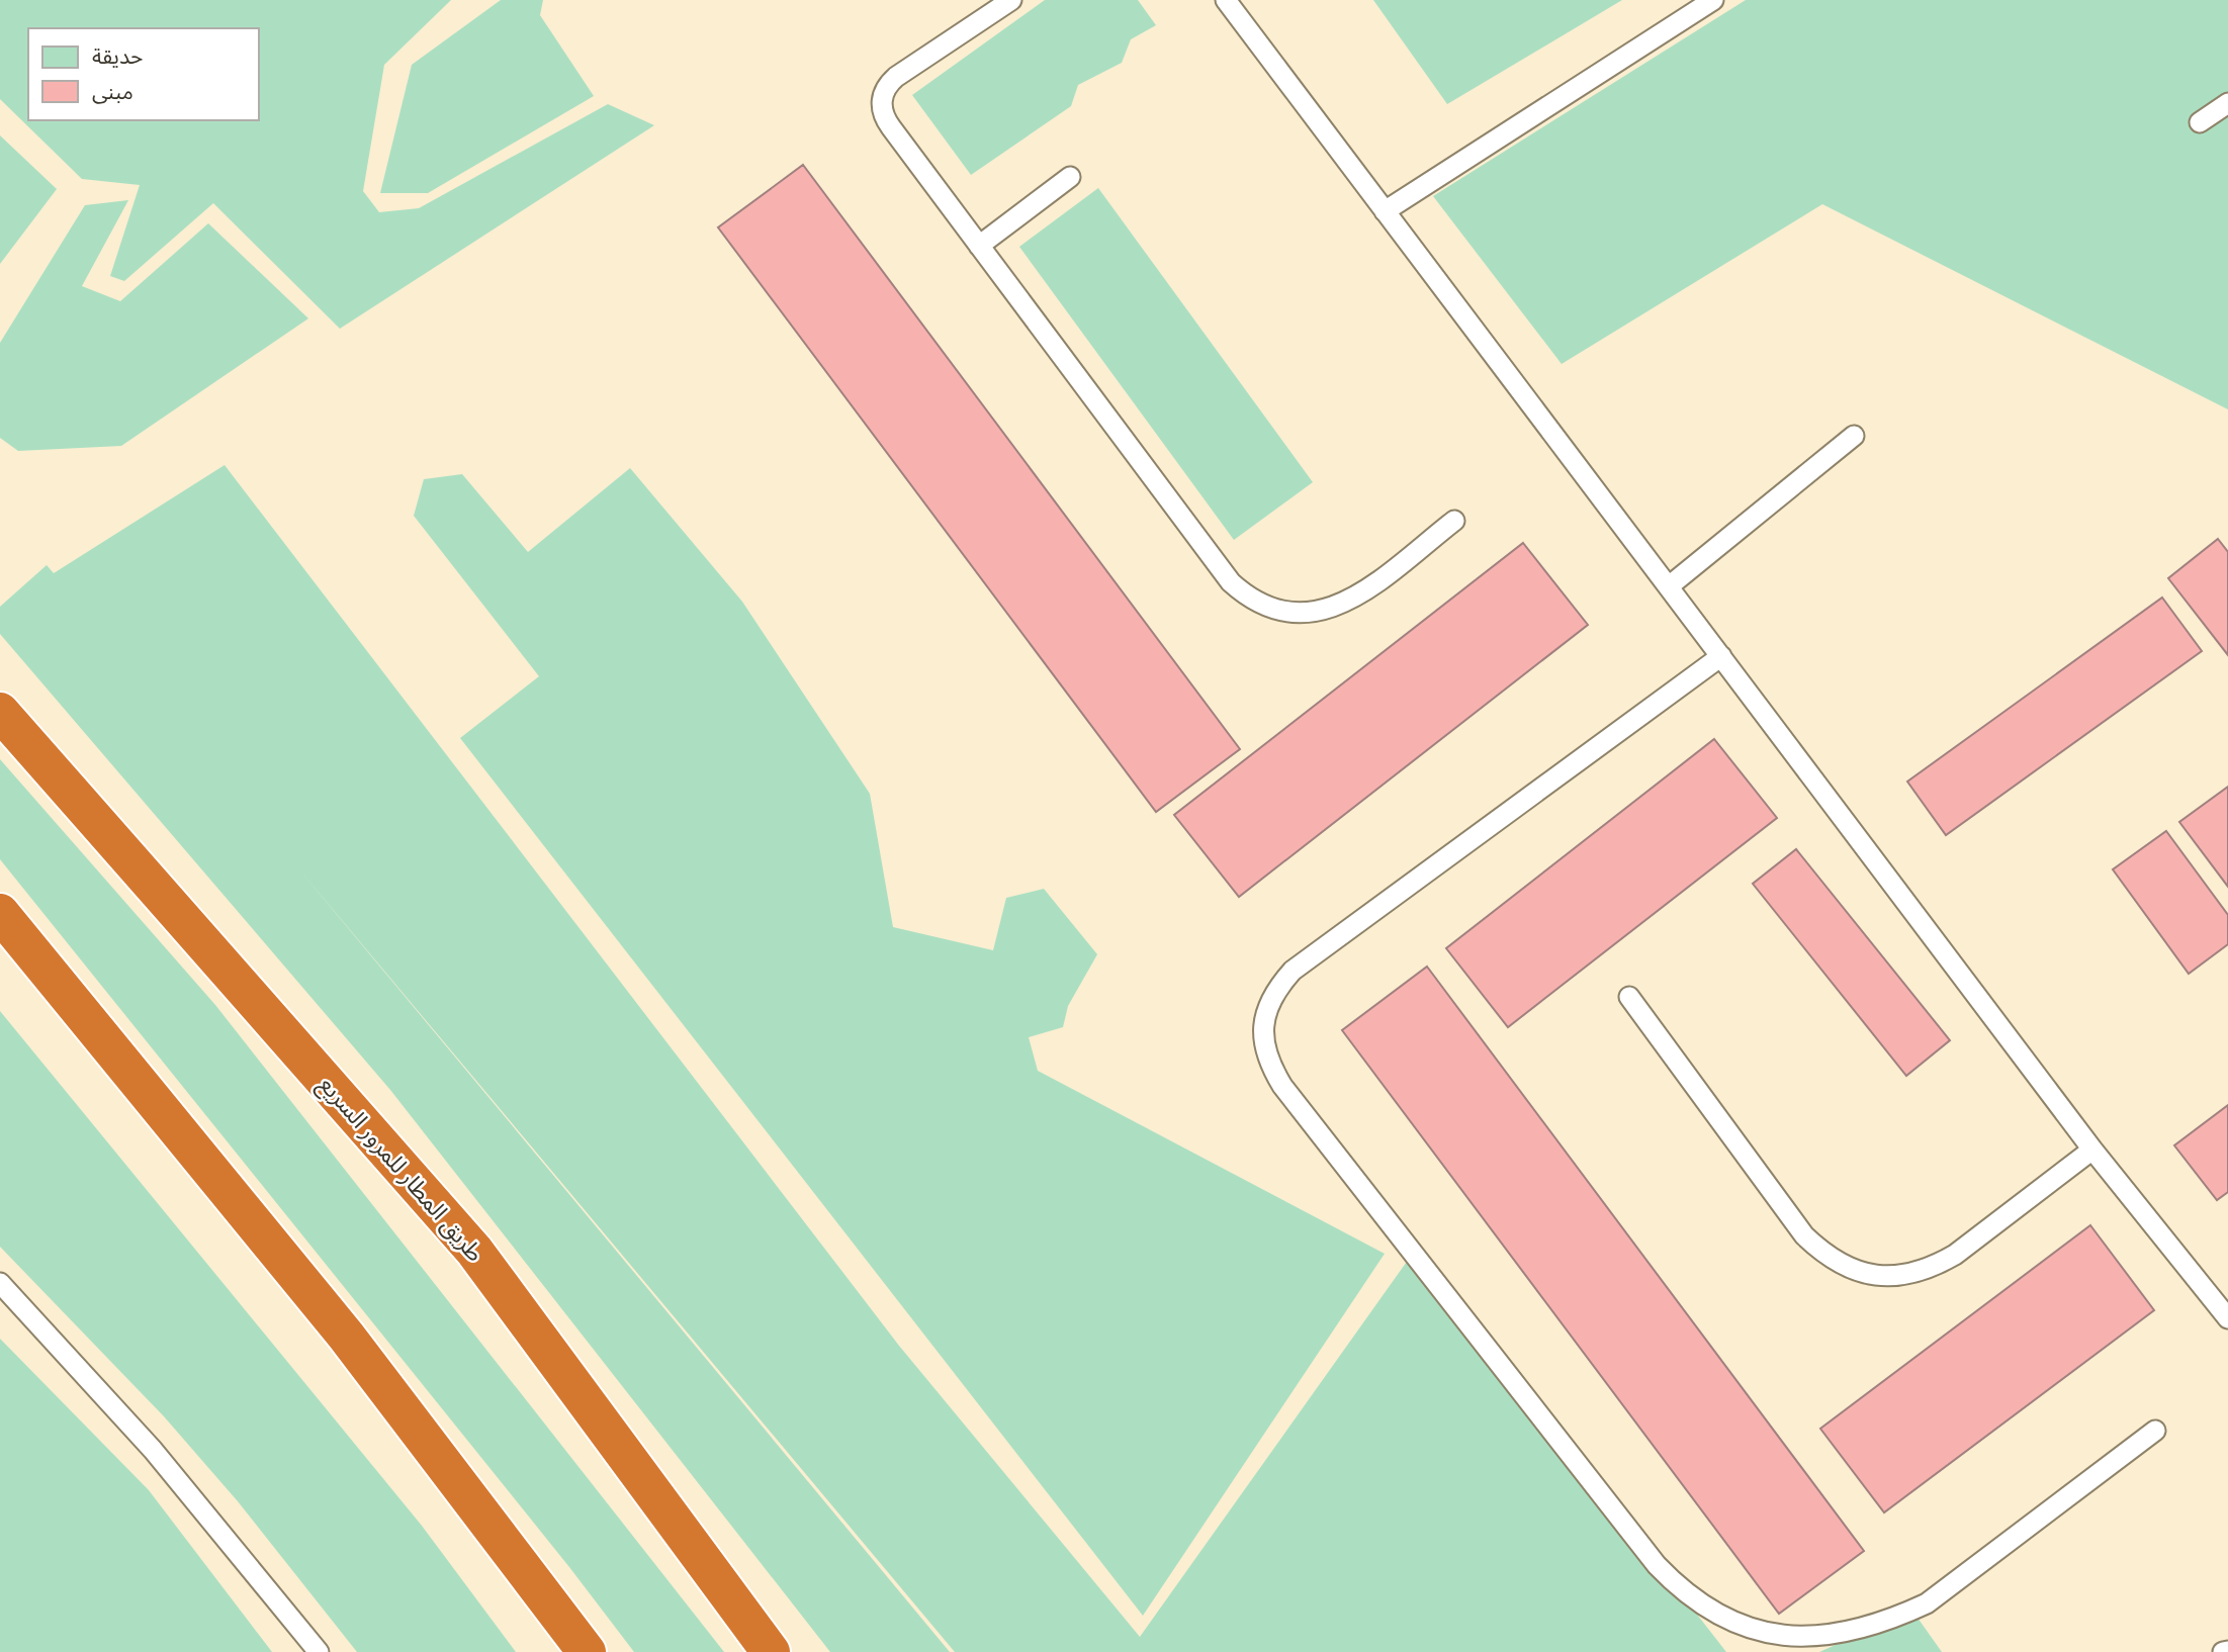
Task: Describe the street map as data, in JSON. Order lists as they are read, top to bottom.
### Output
{
  "streets": {
    "highway": ["طريق المطار للمرور السريع"]
  },
  "legend": ["حديقة", "مبنى"]
}
